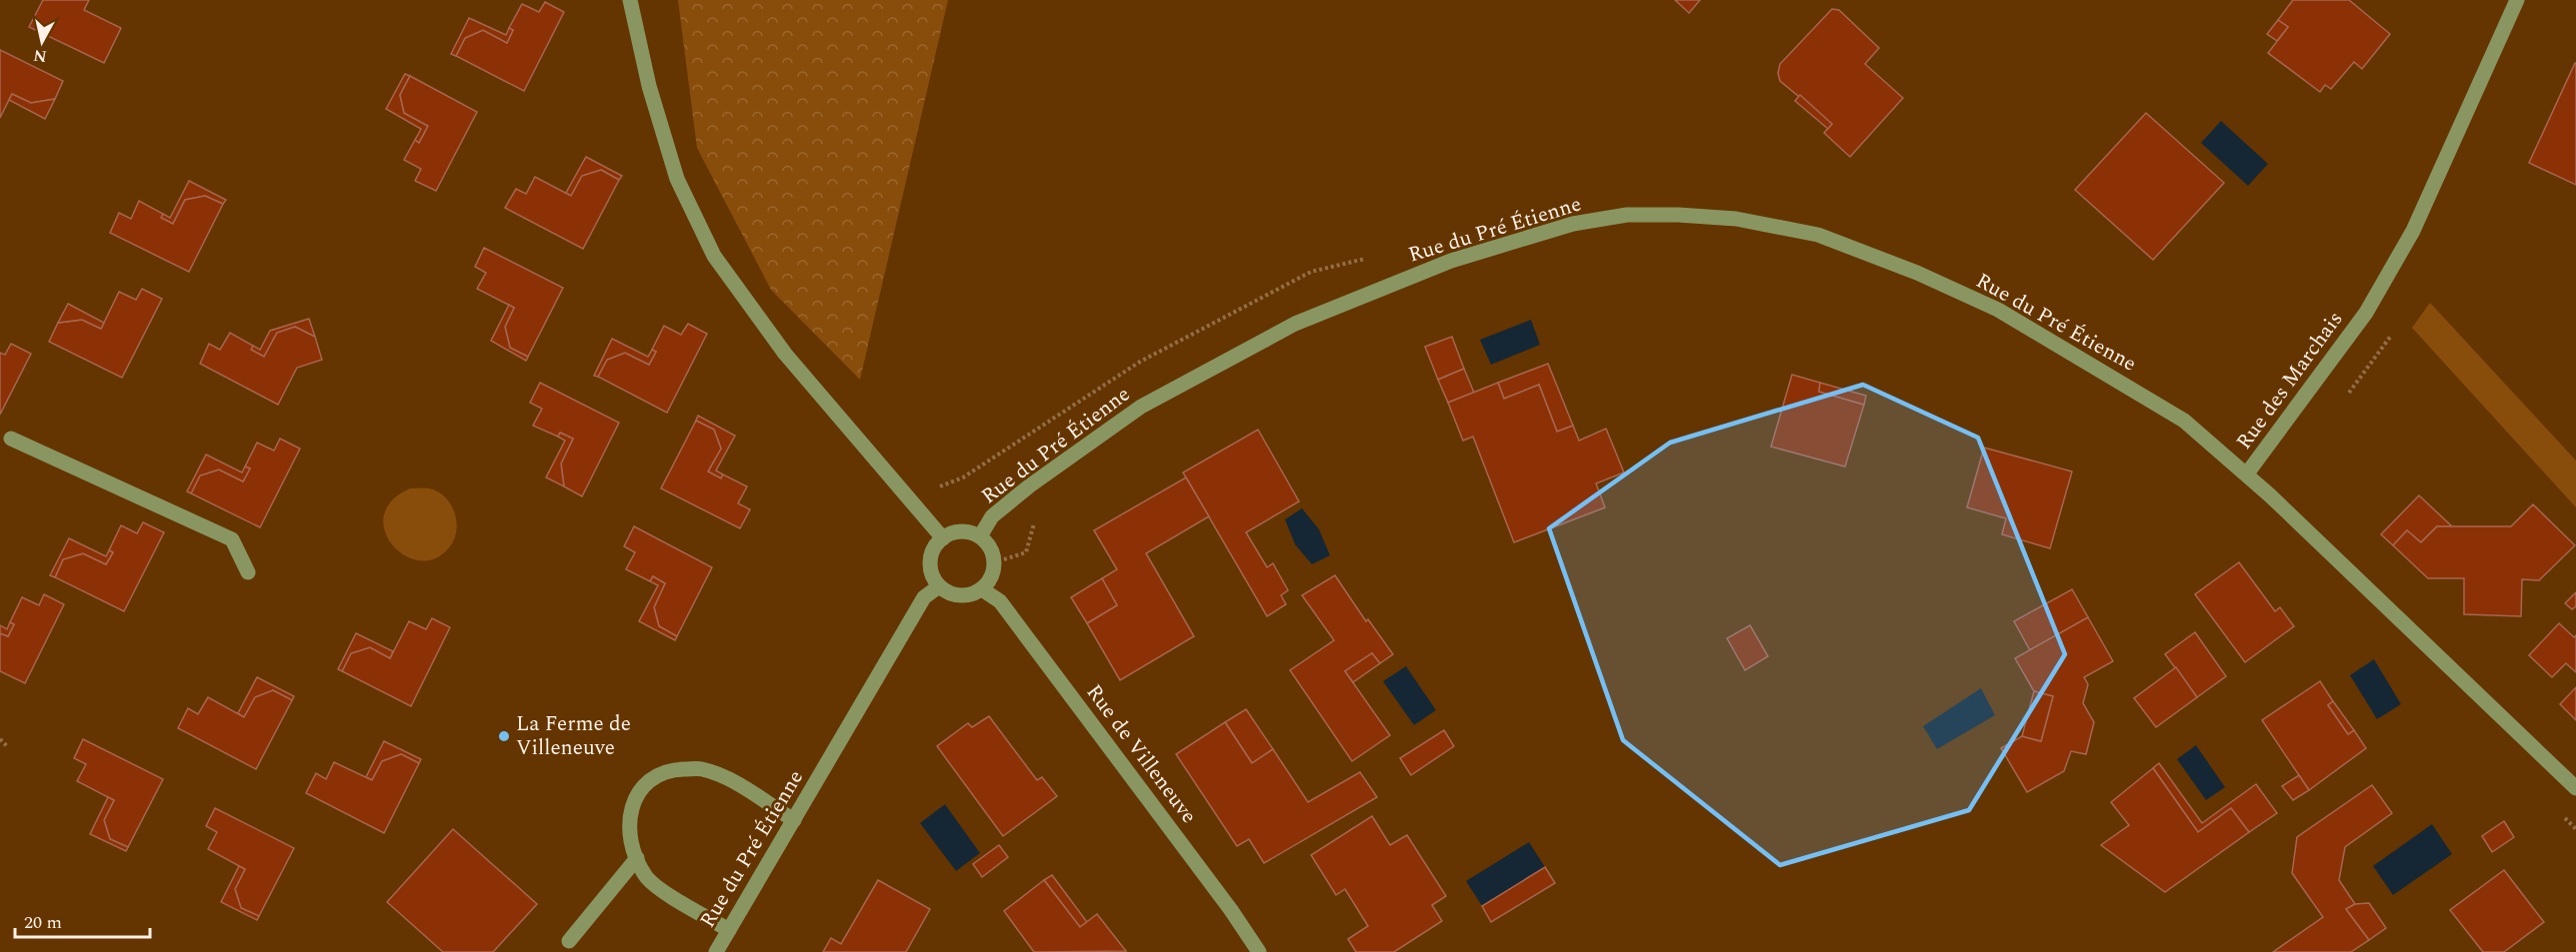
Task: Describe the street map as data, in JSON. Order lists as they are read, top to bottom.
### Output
{
  "streets": {
    "street": ["Rue du Pré Étienne", "Rue des Marchais", "Rue de Villeneuve"]
  },
  "crossings": [
    ["Rue du Pré Étienne", "Rue des Marchais"],
    ["Rue du Pré Étienne", "Rue de Villeneuve"]
  ],
  "places": ["La Ferme de Villeneuve"],
  "scale_bar": "20 m",
  "north": "bottom"
}
